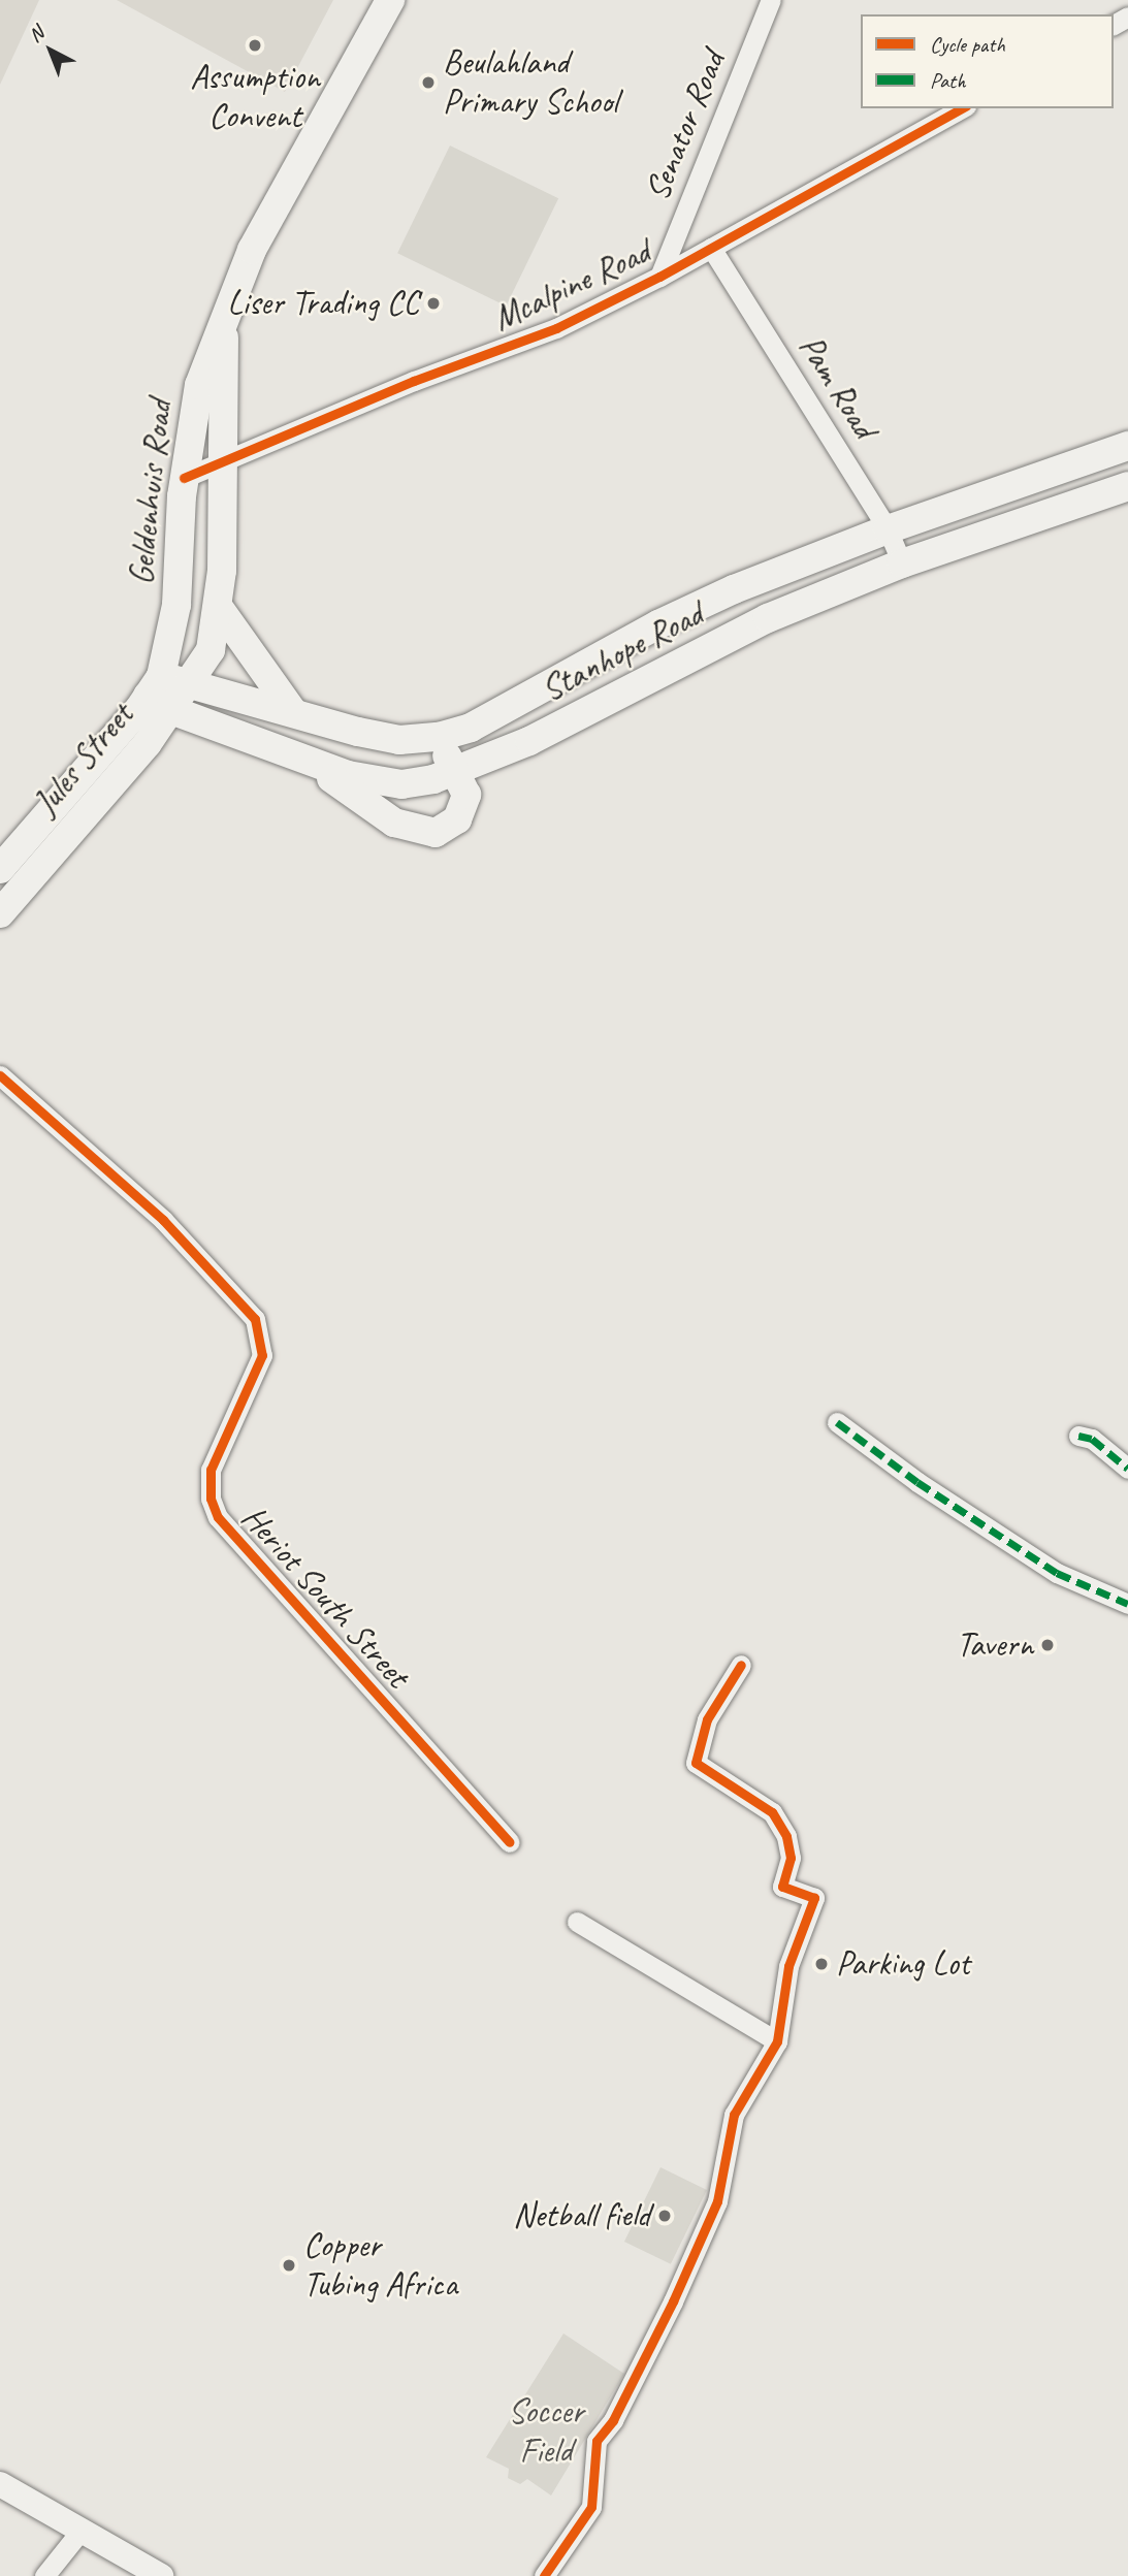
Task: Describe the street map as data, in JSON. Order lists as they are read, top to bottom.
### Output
{
  "streets": {
    "main road": ["Geldenhuis Road", "Stanhope Road", "Jules Street"],
    "street": [
      "Senator Road",
      "Mcalpine Road",
      "Pam Road",
      "Heriot South Street"
    ]
  },
  "crossings": [
    ["Senator Road", "Mcalpine Road"],
    ["Mcalpine Road", "Pam Road"],
    ["Mcalpine Road", "Geldenhuis Road"],
    ["Pam Road", "Stanhope Road"],
    ["Geldenhuis Road", "Stanhope Road"],
    ["Geldenhuis Road", "Jules Street"],
    ["Stanhope Road", "Jules Street"]
  ],
  "parks": ["Soccer Field"],
  "places": [
    "Assumption Convent",
    "Beulahland Primary School",
    "Liser Trading CC",
    "Tavern",
    "Parking Lot",
    "Netball field",
    "Copper Tubing Africa"
  ],
  "legend": ["Cycle path", "Path"],
  "north": "top left"
}
